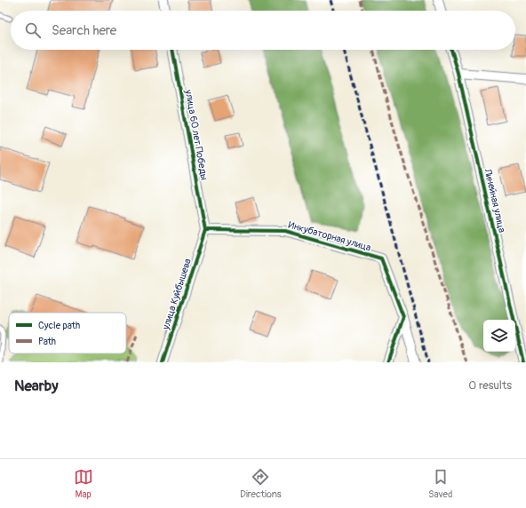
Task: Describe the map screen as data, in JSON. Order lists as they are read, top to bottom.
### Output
{
  "streets": {
    "street": [
      "улица 60 лет Победы",
      "Линейная улица",
      "Инкубаторная улица",
      "улица Куйбышева"
    ]
  },
  "crossings": [
    ["улица 60 лет Победы", "Инкубаторная улица"],
    ["улица 60 лет Победы", "улица Куйбышева"],
    ["Инкубаторная улица", "улица Куйбышева"]
  ],
  "legend": ["Cycle path", "Path"],
  "page": {
    "search": "Search here",
    "heading": ["Nearby", "0 results"],
    "nav": ["Map", "Directions", "Saved"]
  }
}
